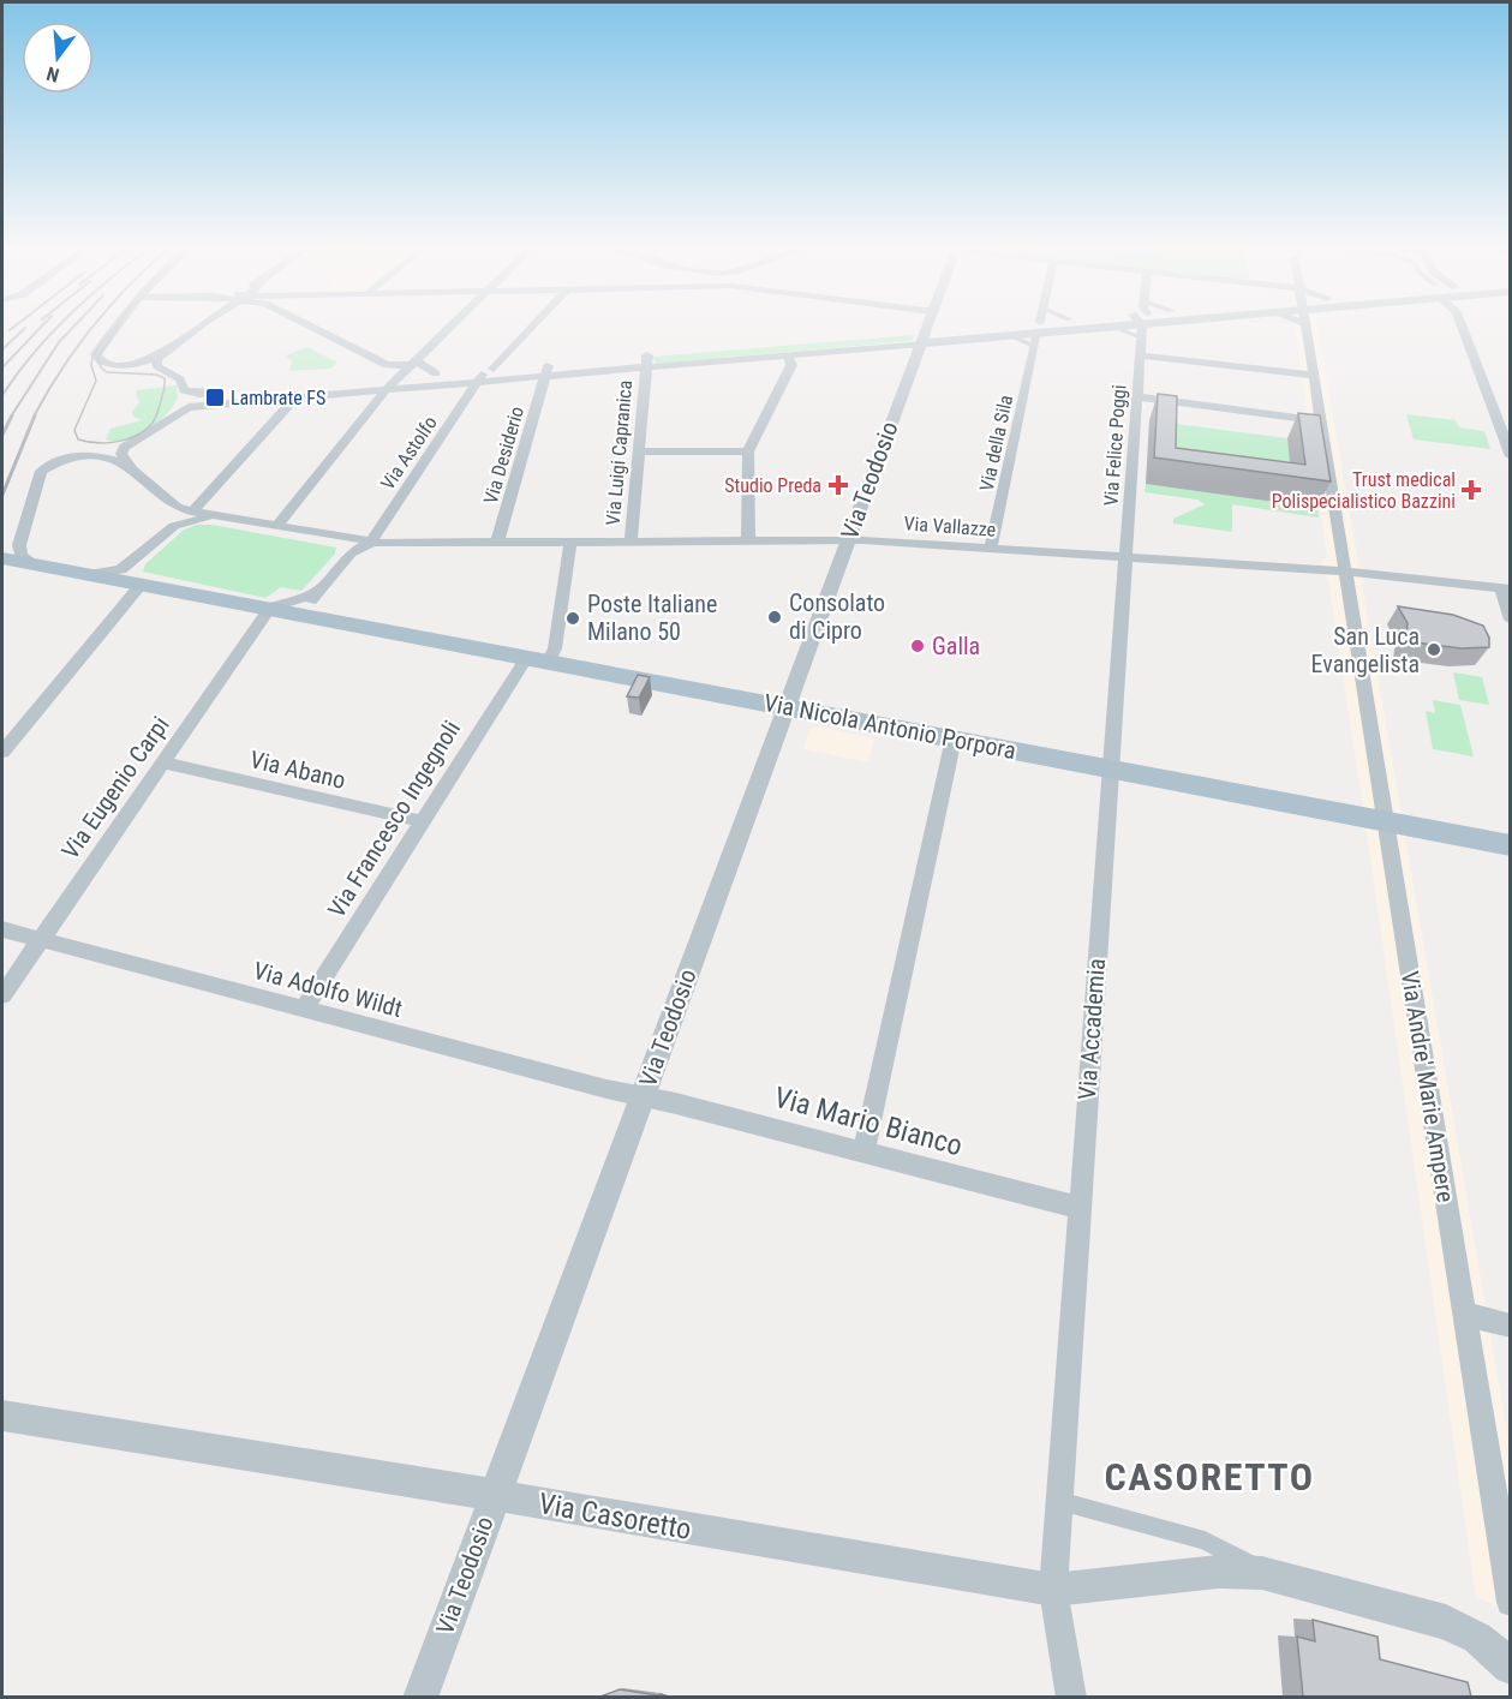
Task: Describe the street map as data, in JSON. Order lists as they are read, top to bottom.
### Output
{
  "streets": {
    "main road": ["Via Nicola Antonio Porpora"],
    "street": [
      "Via della Sila",
      "Via Felice Poggi",
      "Via Astolfo",
      "Via Luigi Capranica",
      "Via Desiderio",
      "Via Teodosio",
      "Via Vallazze",
      "Via Abano",
      "Via Eugenio Carpi",
      "Via Francesco Ingegnoli",
      "Via Adolfo Wildt",
      "Via Accademia",
      "Via Andre' Marie Ampere",
      "Via Mario Bianco",
      "Via Casoretto"
    ]
  },
  "crossings": [
    ["Via della Sila", "Via Vallazze"],
    ["Via Felice Poggi", "Via Vallazze"],
    ["Via Felice Poggi", "Via Accademia"],
    ["Via Astolfo", "Via Vallazze"],
    ["Via Luigi Capranica", "Via Vallazze"],
    ["Via Desiderio", "Via Vallazze"],
    ["Via Teodosio", "Via Vallazze"],
    ["Via Teodosio", "Via Nicola Antonio Porpora"],
    ["Via Teodosio", "Via Adolfo Wildt"],
    ["Via Teodosio", "Via Mario Bianco"],
    ["Via Teodosio", "Via Casoretto"],
    ["Via Vallazze", "Via Nicola Antonio Porpora"],
    ["Via Vallazze", "Via Francesco Ingegnoli"],
    ["Via Vallazze", "Via Accademia"],
    ["Via Vallazze", "Via Andre' Marie Ampere"],
    ["Via Nicola Antonio Porpora", "Via Eugenio Carpi"],
    ["Via Nicola Antonio Porpora", "Via Francesco Ingegnoli"],
    ["Via Nicola Antonio Porpora", "Via Accademia"],
    ["Via Nicola Antonio Porpora", "Via Andre' Marie Ampere"],
    ["Via Abano", "Via Eugenio Carpi"],
    ["Via Abano", "Via Francesco Ingegnoli"],
    ["Via Eugenio Carpi", "Via Adolfo Wildt"],
    ["Via Francesco Ingegnoli", "Via Adolfo Wildt"],
    ["Via Adolfo Wildt", "Via Mario Bianco"],
    ["Via Accademia", "Via Mario Bianco"]
  ],
  "districts": ["CASORETTO"],
  "places": {
    "transit": ["Lambrate FS"],
    "health": ["Studio Preda", "Trust medical Polispecialistico Bazzini"],
    "other": [
      "Consolato di Cipro",
      "Poste Italiane Milano 50",
      "Galla",
      "San Luca Evangelista"
    ]
  },
  "north": "bottom"
}
